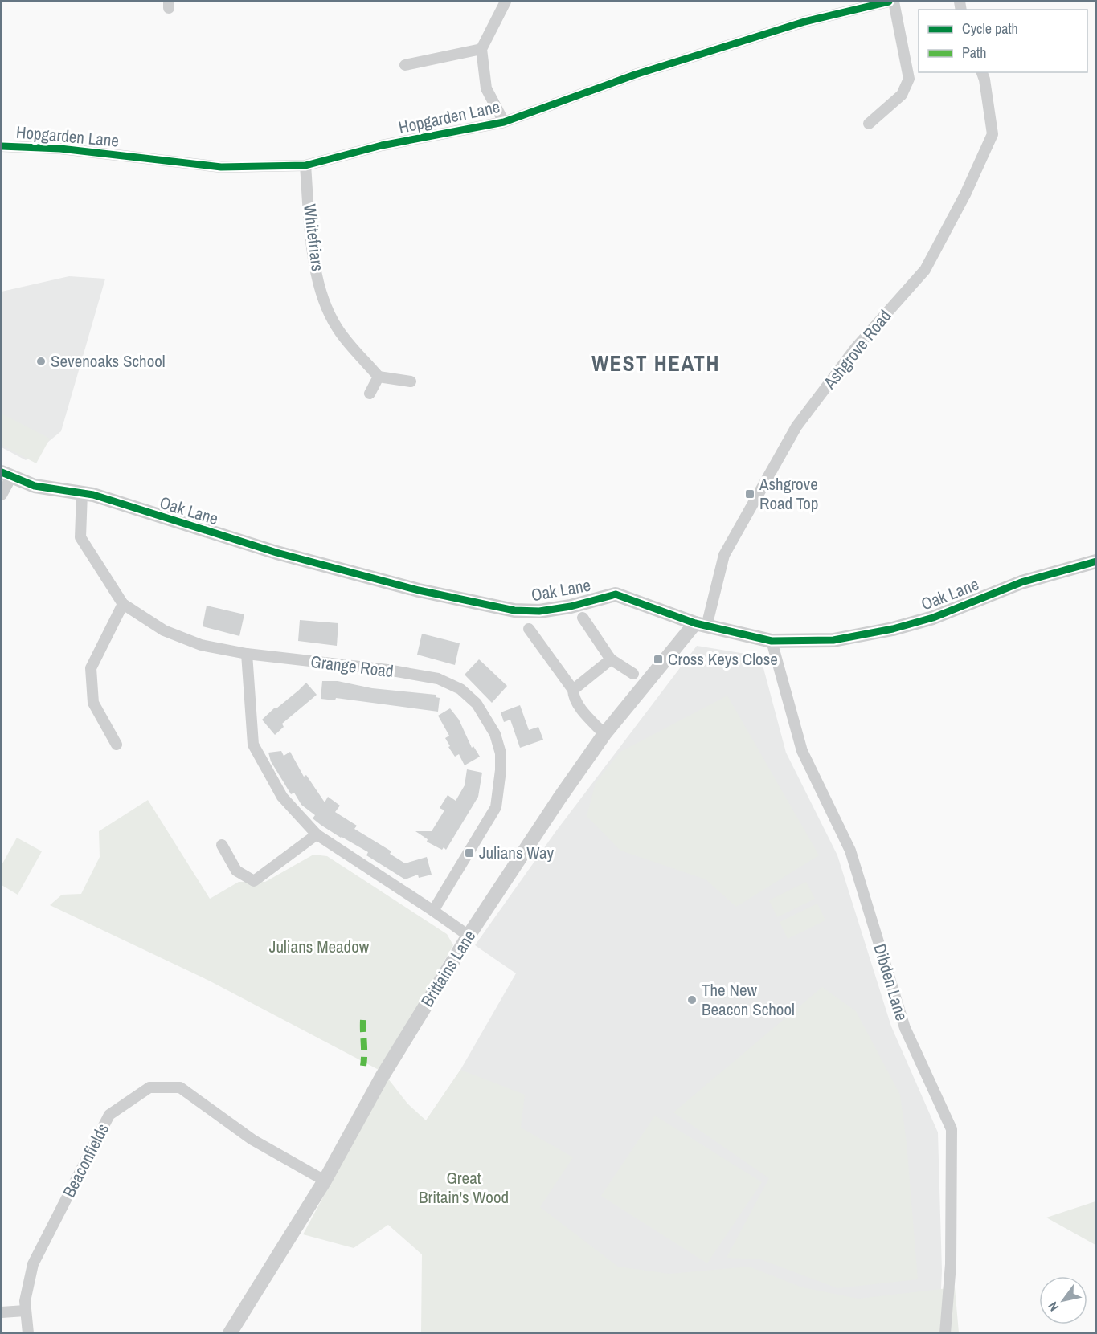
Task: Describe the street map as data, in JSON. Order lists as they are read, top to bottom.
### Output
{
  "streets": {
    "street": [
      "Hopgarden Lane",
      "Whitefriars",
      "Ashgrove Road",
      "Oak Lane",
      "Grange Road",
      "Brittains Lane",
      "Dibden Lane",
      "Beaconfields"
    ]
  },
  "crossings": [
    ["Hopgarden Lane", "Whitefriars"],
    ["Ashgrove Road", "Oak Lane"],
    ["Ashgrove Road", "Brittains Lane"],
    ["Oak Lane", "Grange Road"],
    ["Oak Lane", "Brittains Lane"],
    ["Oak Lane", "Dibden Lane"],
    ["Brittains Lane", "Beaconfields"]
  ],
  "districts": ["WEST HEATH"],
  "parks": ["Julians Meadow", "Great Britain's Wood"],
  "places": {
    "other": ["Sevenoaks School", "The New Beacon School"],
    "transit": ["Ashgrove Road Top", "Cross Keys Close", "Julians Way"]
  },
  "legend": ["Cycle path", "Path"],
  "north": "bottom left"
}
